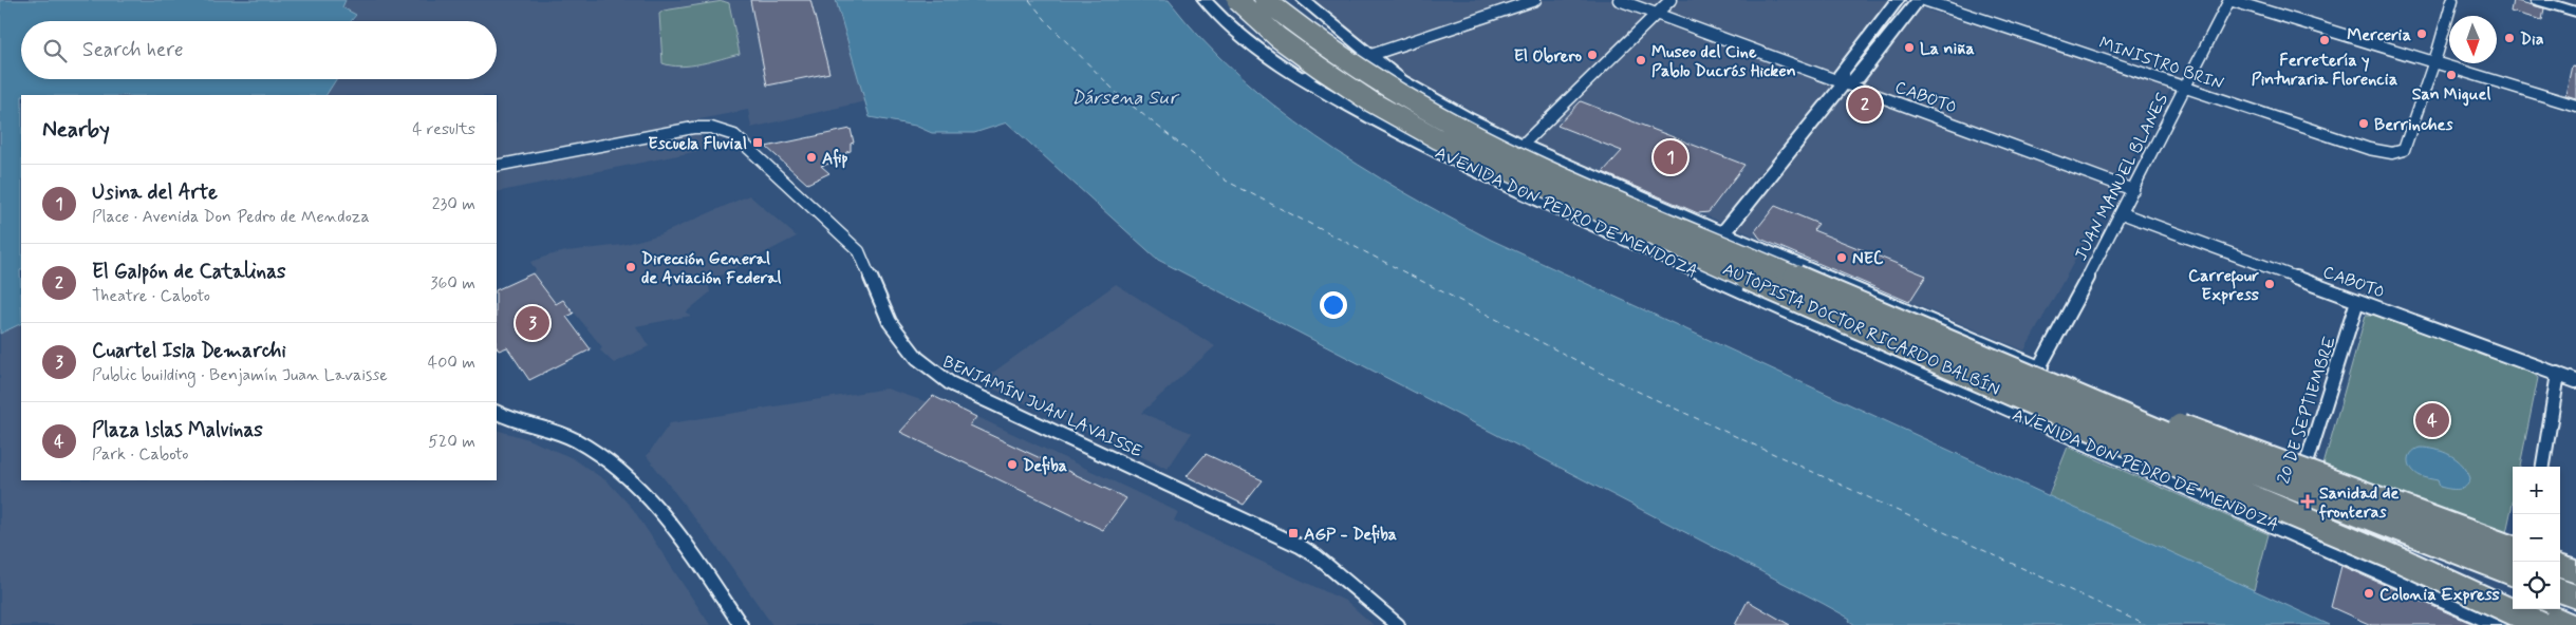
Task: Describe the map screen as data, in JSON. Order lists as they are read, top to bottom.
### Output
{
  "streets": {
    "highway": ["AUTOPISTA DOCTOR RICARDO BALBÍN"],
    "main road": ["AVENIDA DON PEDRO DE MENDOZA"],
    "street": [
      "MINISTRO BRIN",
      "CABOTO",
      "JUAN MANUEL BLANES",
      "BENJAMÍN JUAN LAVAISSE",
      "20 DE SEPTIEMBRE"
    ]
  },
  "crossings": [
    ["MINISTRO BRIN", "JUAN MANUEL BLANES"],
    ["CABOTO", "JUAN MANUEL BLANES"],
    ["CABOTO", "20 DE SEPTIEMBRE"],
    ["AVENIDA DON PEDRO DE MENDOZA", "20 DE SEPTIEMBRE"]
  ],
  "water": ["Dársena Sur"],
  "places": {
    "other": [
      "Merceria",
      "Dia",
      "Ferretería y Pinturaria Florencia",
      "La niña",
      "El Obrero",
      "Museo del Cine Pablo Ducrós Hicken",
      "San Miguel",
      "Berrinches",
      "Afip",
      "NEC",
      "Dirección General de Aviación Federal",
      "Carrefour Express",
      "Defiba",
      "Colonia Express"
    ],
    "transit": ["Escuela Fluvial", "AGP - Defiba"],
    "health": ["Sanidad de fronteras"]
  },
  "north": "bottom",
  "page": {
    "search": "Search here",
    "pins": [
      "2",
      "1",
      "3",
      "4"
    ],
    "heading": ["Nearby", "4 results"],
    "list": [
      {
        "mark": "1",
        "name": "Usina del Arte",
        "note": "Place · Avenida Don Pedro de Mendoza",
        "value": "230 m"
      },
      {
        "mark": "2",
        "name": "El Galpón de Catalinas",
        "note": "Theatre · Caboto",
        "value": "360 m"
      },
      {
        "mark": "3",
        "name": "Cuartel Isla Demarchi",
        "note": "Public building · Benjamín Juan Lavaisse",
        "value": "400 m"
      },
      {
        "mark": "4",
        "name": "Plaza Islas Malvinas",
        "note": "Park · Caboto",
        "value": "520 m"
      }
    ],
    "map_buttons": ["+", "−"]
  }
}
